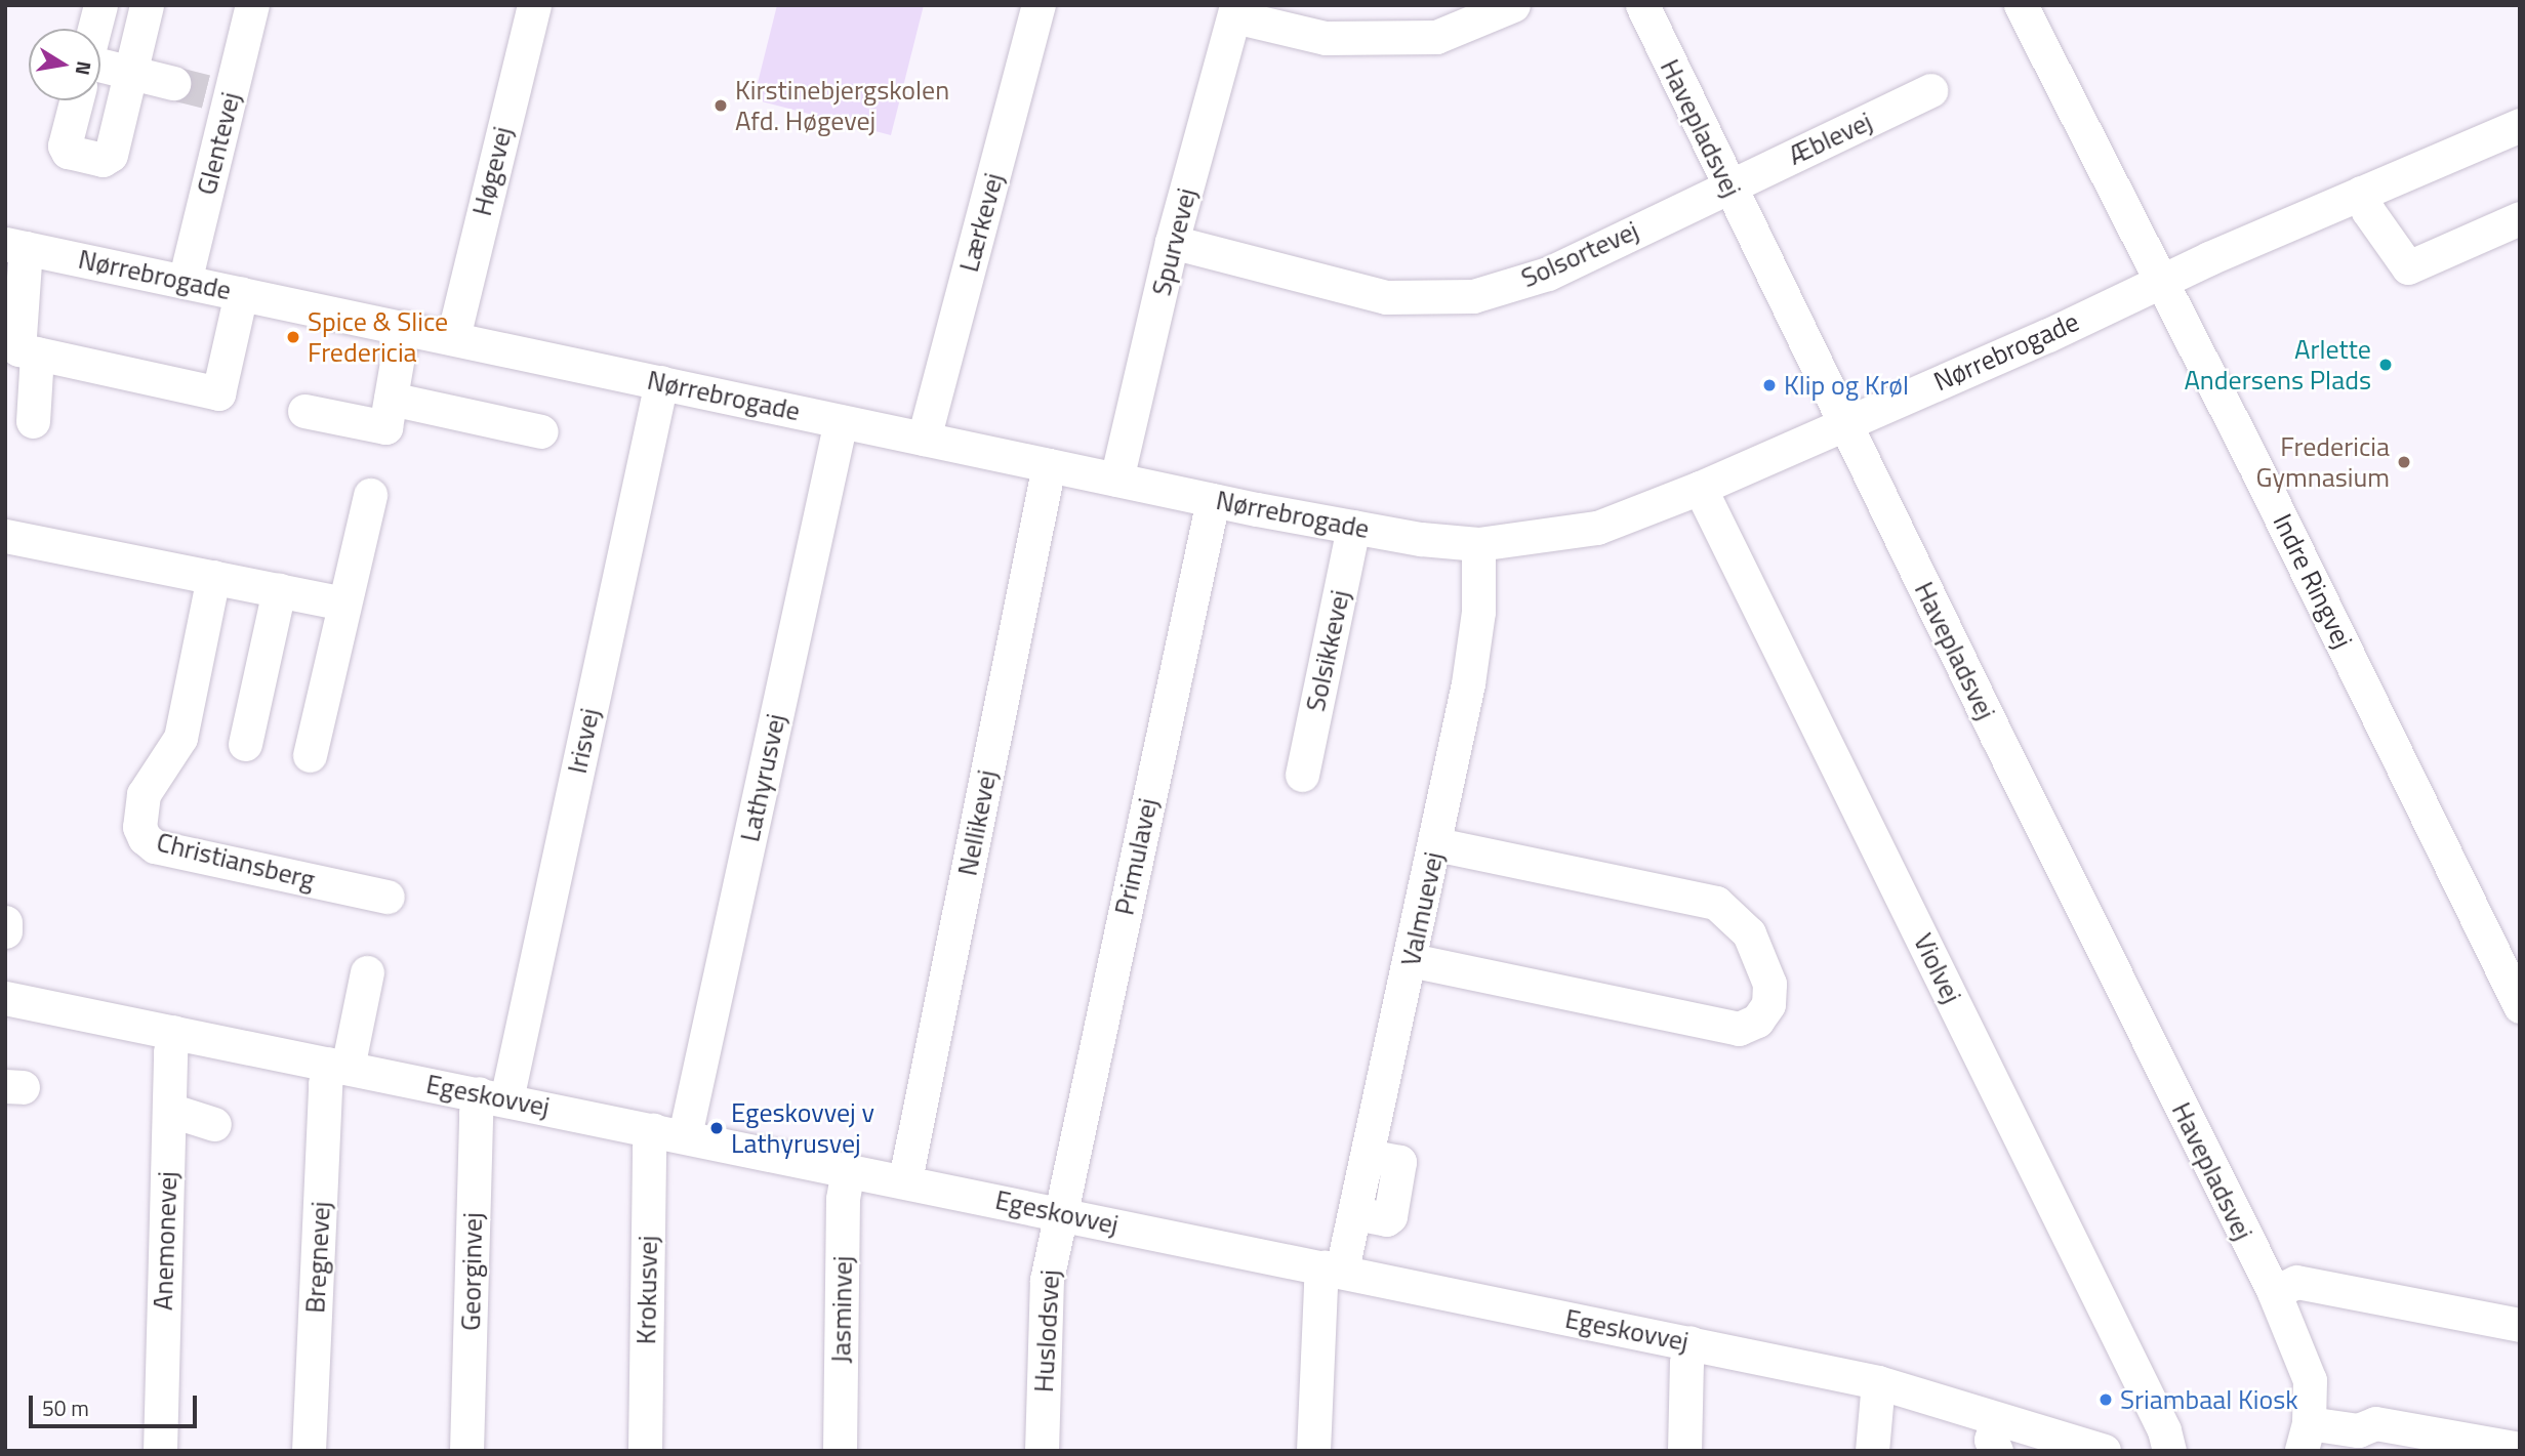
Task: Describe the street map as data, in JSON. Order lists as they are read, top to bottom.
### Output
{
  "streets": {
    "street": [
      "Havepladsvej",
      "Æblevej",
      "Glentevej",
      "Høgevej",
      "Lærkevej",
      "Spurvevej",
      "Solsortevej",
      "Nørrebrogade",
      "Indre Ringvej",
      "Solsikkevej",
      "Irisvej",
      "Lathyrusvej",
      "Nellikevej",
      "Primulavej",
      "Christiansberg",
      "Valmuevej",
      "Violvej",
      "Egeskovvej",
      "Anemonevej",
      "Bregnevej",
      "Georginvej",
      "Krokusvej",
      "Jasminvej",
      "Huslodsvej"
    ]
  },
  "crossings": [
    ["Havepladsvej", "Æblevej"],
    ["Havepladsvej", "Solsortevej"],
    ["Havepladsvej", "Nørrebrogade"],
    ["Æblevej", "Solsortevej"],
    ["Glentevej", "Nørrebrogade"],
    ["Høgevej", "Nørrebrogade"],
    ["Lærkevej", "Nørrebrogade"],
    ["Spurvevej", "Solsortevej"],
    ["Spurvevej", "Nørrebrogade"],
    ["Nørrebrogade", "Indre Ringvej"],
    ["Nørrebrogade", "Solsikkevej"],
    ["Nørrebrogade", "Irisvej"],
    ["Nørrebrogade", "Lathyrusvej"],
    ["Nørrebrogade", "Nellikevej"],
    ["Nørrebrogade", "Primulavej"],
    ["Nørrebrogade", "Valmuevej"],
    ["Nørrebrogade", "Violvej"],
    ["Irisvej", "Egeskovvej"],
    ["Irisvej", "Georginvej"],
    ["Lathyrusvej", "Egeskovvej"],
    ["Lathyrusvej", "Krokusvej"],
    ["Nellikevej", "Egeskovvej"],
    ["Primulavej", "Egeskovvej"],
    ["Primulavej", "Huslodsvej"],
    ["Valmuevej", "Egeskovvej"],
    ["Egeskovvej", "Anemonevej"],
    ["Egeskovvej", "Bregnevej"],
    ["Egeskovvej", "Georginvej"],
    ["Egeskovvej", "Krokusvej"],
    ["Egeskovvej", "Jasminvej"],
    ["Egeskovvej", "Huslodsvej"]
  ],
  "places": [
    "Kirstinebjergskolen Afd. Høgevej",
    "Spice & Slice Fredericia",
    "Arlette Andersens Plads",
    "Klip og Krøl",
    "Fredericia Gymnasium",
    "Egeskovvej v Lathyrusvej",
    "Sriambaal Kiosk"
  ],
  "scale_bar": "50 m",
  "north": "right"
}
